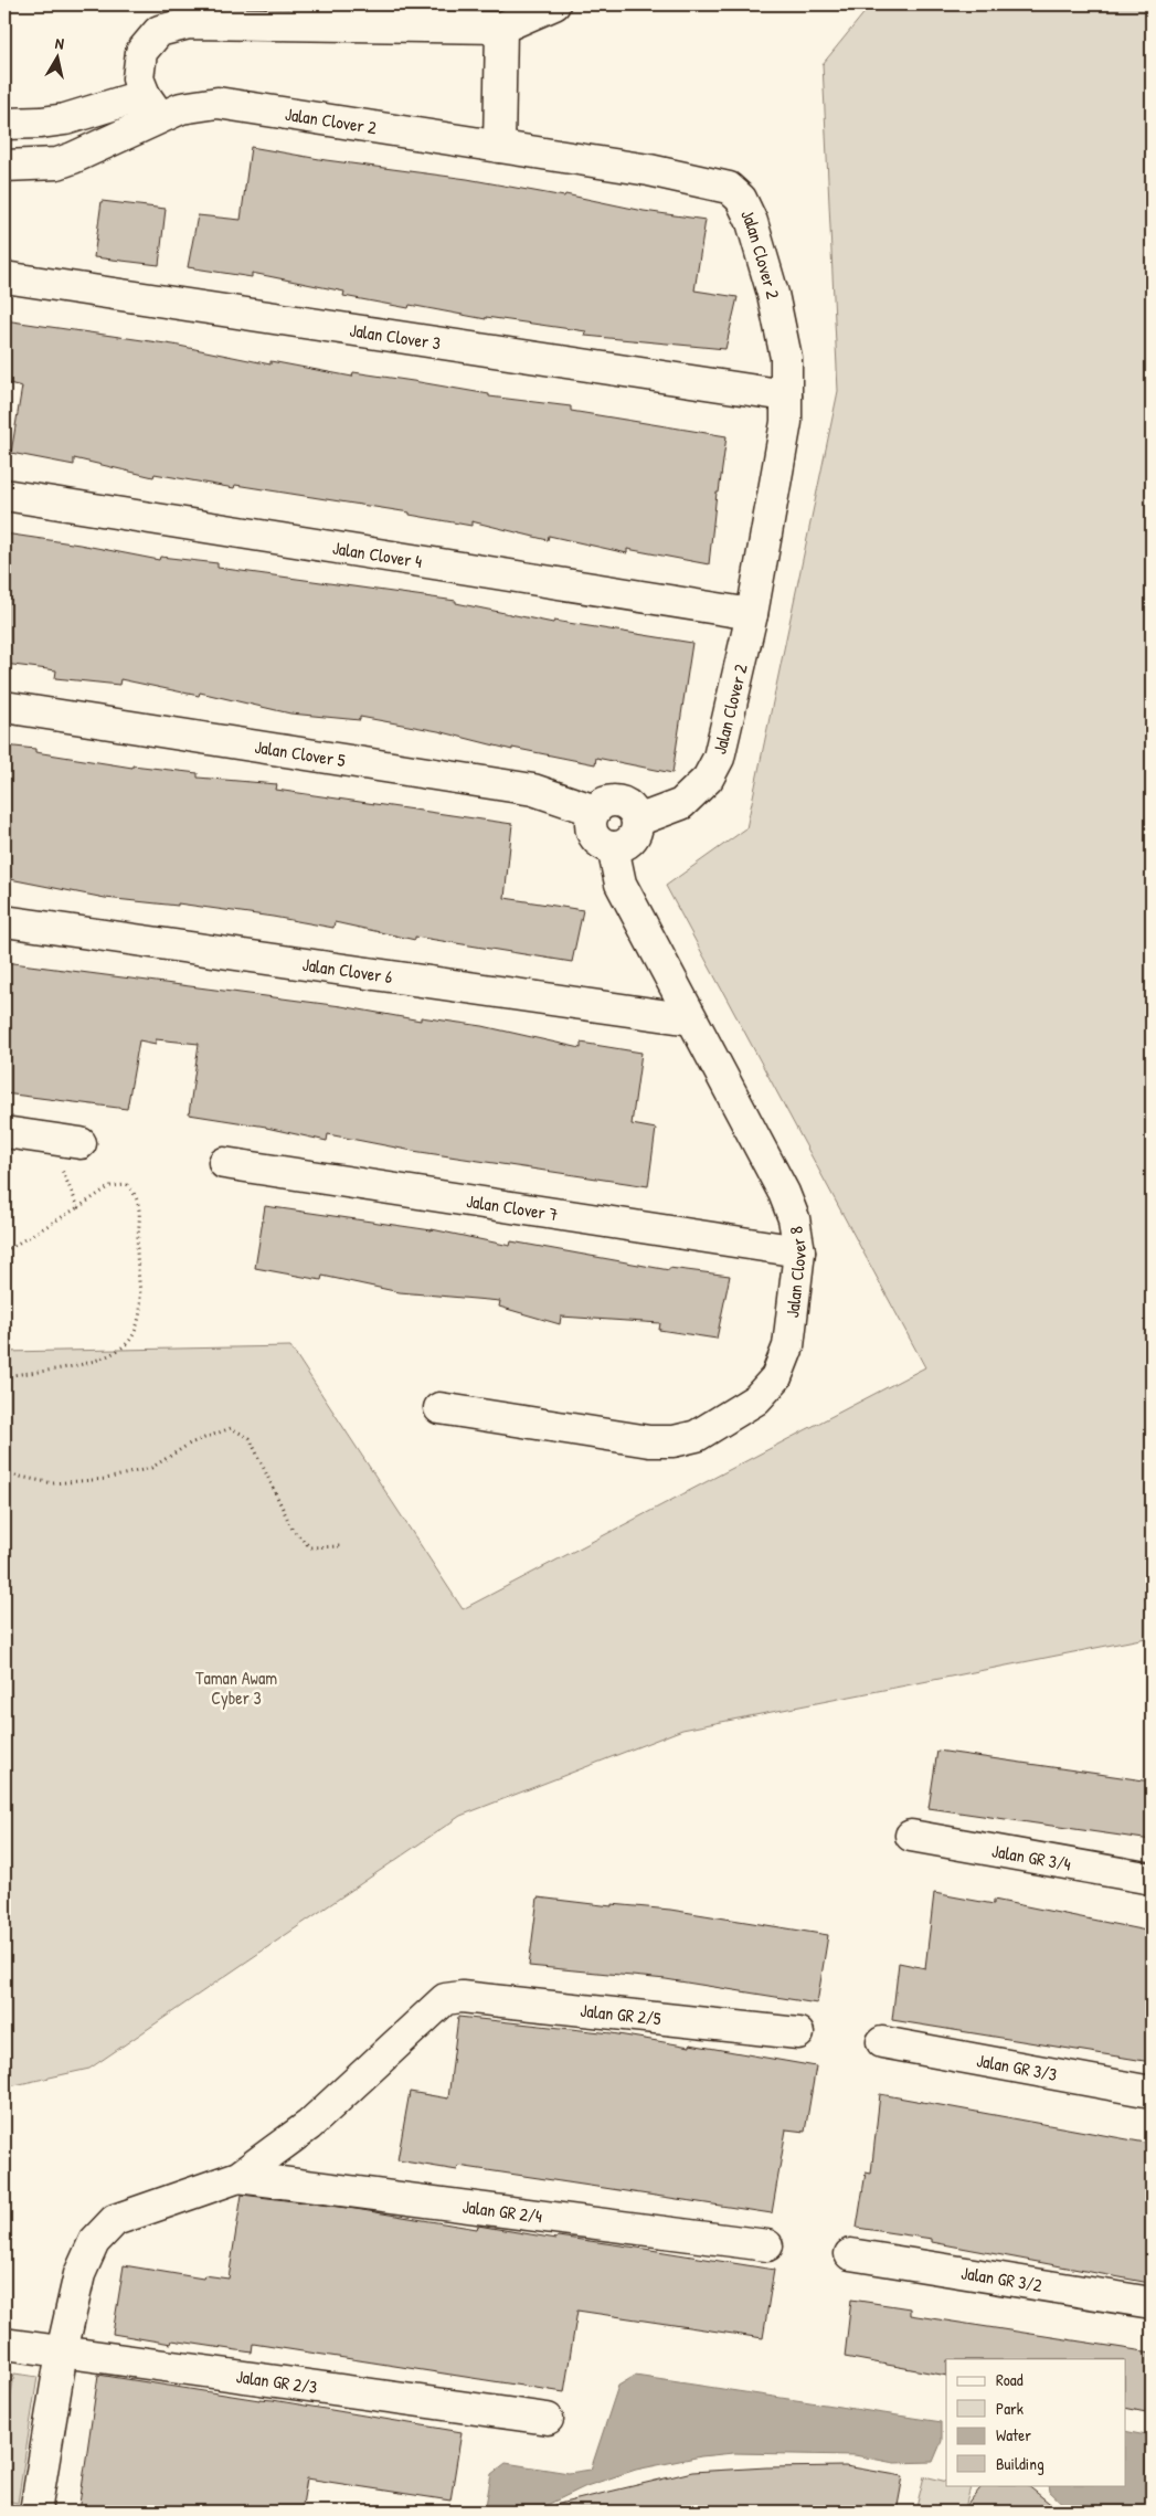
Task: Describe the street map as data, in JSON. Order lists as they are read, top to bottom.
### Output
{
  "streets": {
    "street": [
      "Jalan Clover 2",
      "Jalan Clover 3",
      "Jalan Clover 4",
      "Jalan Clover 5",
      "Jalan Clover 6",
      "Jalan Clover 7",
      "Jalan Clover 8",
      "Jalan GR 3/4",
      "Jalan GR 2/5",
      "Jalan GR 3/3",
      "Jalan GR 2/4",
      "Jalan GR 3/2",
      "Jalan GR 2/3"
    ]
  },
  "crossings": [
    ["Jalan Clover 2", "Jalan Clover 3"],
    ["Jalan Clover 2", "Jalan Clover 4"],
    ["Jalan Clover 2", "Jalan Clover 5"],
    ["Jalan Clover 2", "Jalan Clover 8"],
    ["Jalan Clover 5", "Jalan Clover 8"],
    ["Jalan Clover 6", "Jalan Clover 8"],
    ["Jalan Clover 7", "Jalan Clover 8"],
    ["Jalan GR 2/5", "Jalan GR 2/4"]
  ],
  "parks": ["Taman Awam Cyber 3"],
  "legend": [
    "Road",
    "Park",
    "Water",
    "Building"
  ],
  "north": "top"
}
